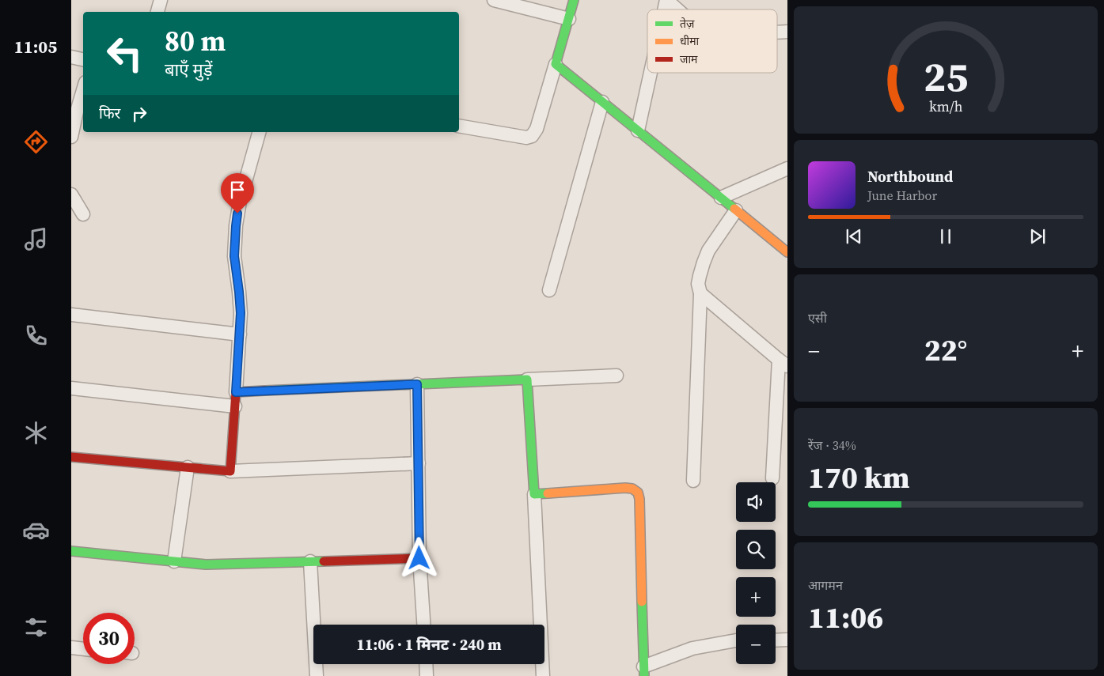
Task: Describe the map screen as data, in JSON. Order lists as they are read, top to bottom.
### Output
{
  "legend": ["तेज़", "धीमा", "जाम"],
  "page": {
    "tabs": "11:05",
    "turn": ["80 m", "बाएँ मुड़ें"],
    "then": "फिर",
    "song": ["Northbound", "June Harbor"],
    "tile": [
      "एसी",
      ["रेंज · 34%", "170 km"],
      ["आगमन", "11:06"]
    ],
    "heat": ["−", "22°", "+"],
    "map_buttons": ["+", "−"],
    "limit": "30",
    "trip": "11:06 · 1 मिनट · 240 m",
    "gauge": ["25", "km/h"]
  }
}
